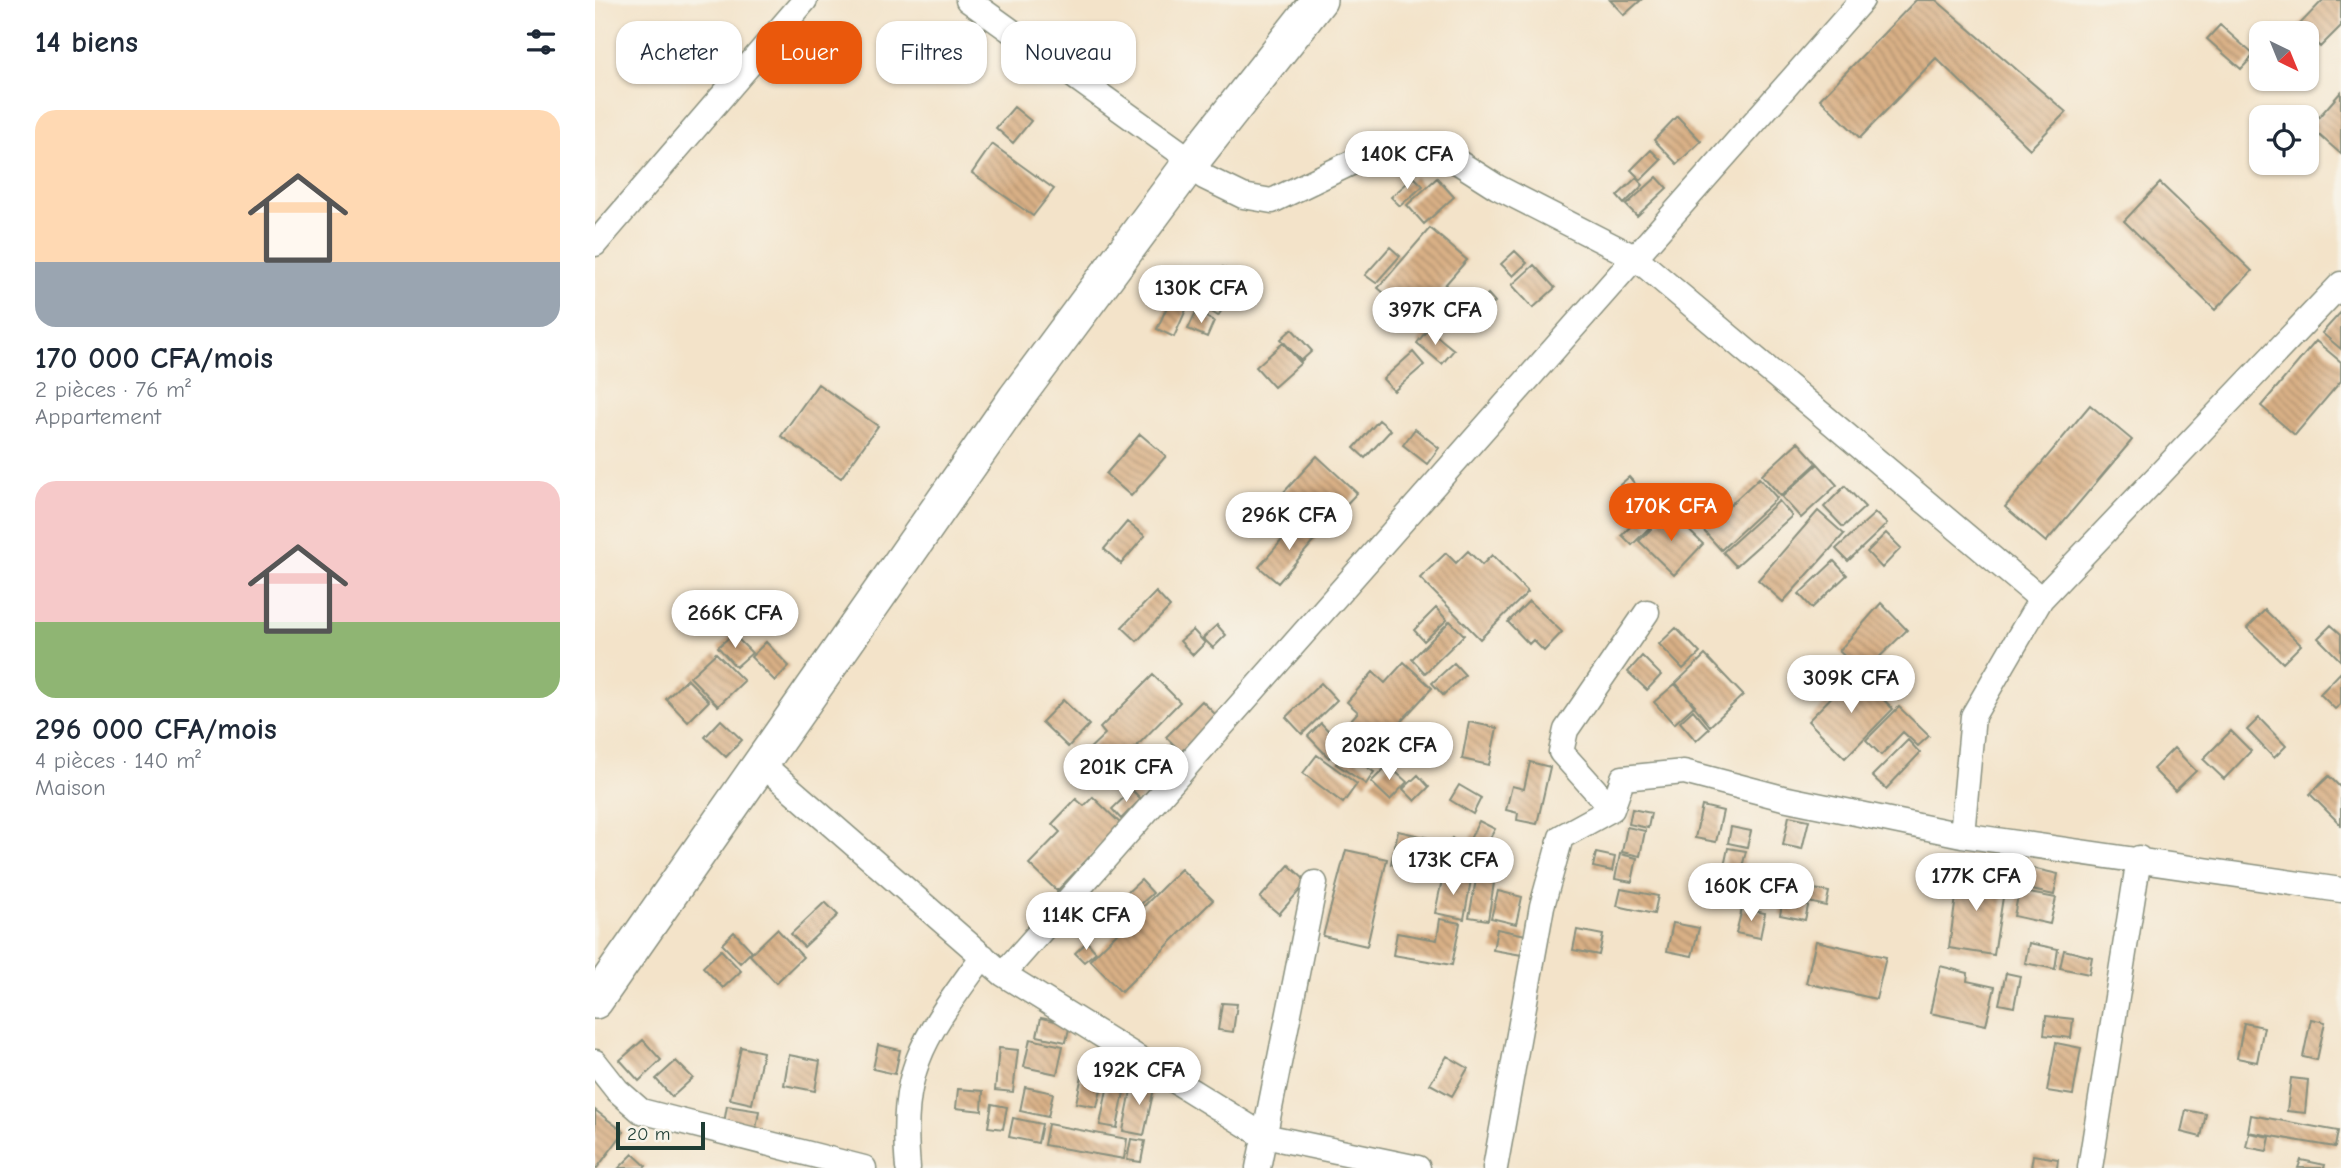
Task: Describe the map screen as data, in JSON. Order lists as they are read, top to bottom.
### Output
{
  "scale_bar": "20 m",
  "north": "bottom right",
  "page": {
    "heading": "14 biens",
    "chip": [
      "Acheter",
      "Louer",
      "Filtres",
      "Nouveau"
    ],
    "list": [
      {
        "name": "170 000 CFA/mois",
        "note": "2 pièces · 76 m² · Appartement"
      },
      {
        "name": "296 000 CFA/mois",
        "note": "4 pièces · 140 m² · Maison"
      }
    ],
    "price": [
      "140K CFA",
      "130K CFA",
      "397K CFA",
      "170K CFA",
      "296K CFA",
      "266K CFA",
      "309K CFA",
      "202K CFA",
      "201K CFA",
      "173K CFA",
      "177K CFA",
      "160K CFA",
      "114K CFA",
      "192K CFA"
    ],
    "scale": "20 m"
  }
}
